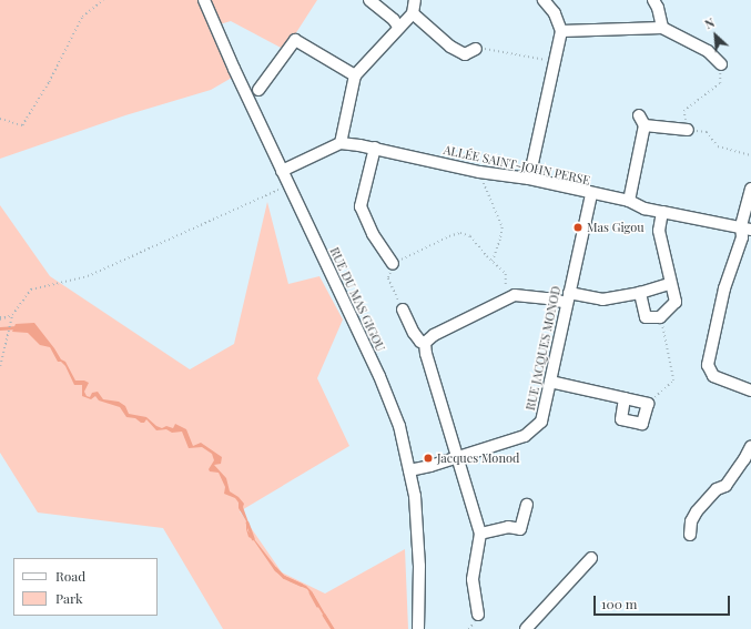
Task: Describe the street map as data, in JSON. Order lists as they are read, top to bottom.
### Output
{
  "streets": {
    "street": ["ALLÉE SAINT-JOHN PERSE", "RUE DU MAS GIGOU", "RUE JACQUES MONOD"]
  },
  "crossings": [
    ["ALLÉE SAINT-JOHN PERSE", "RUE JACQUES MONOD"],
    ["RUE DU MAS GIGOU", "RUE JACQUES MONOD"]
  ],
  "places": ["Mas Gigou", "Jacques Monod"],
  "legend": ["Road", "Park"],
  "scale_bar": "100 m",
  "north": "top left"
}
